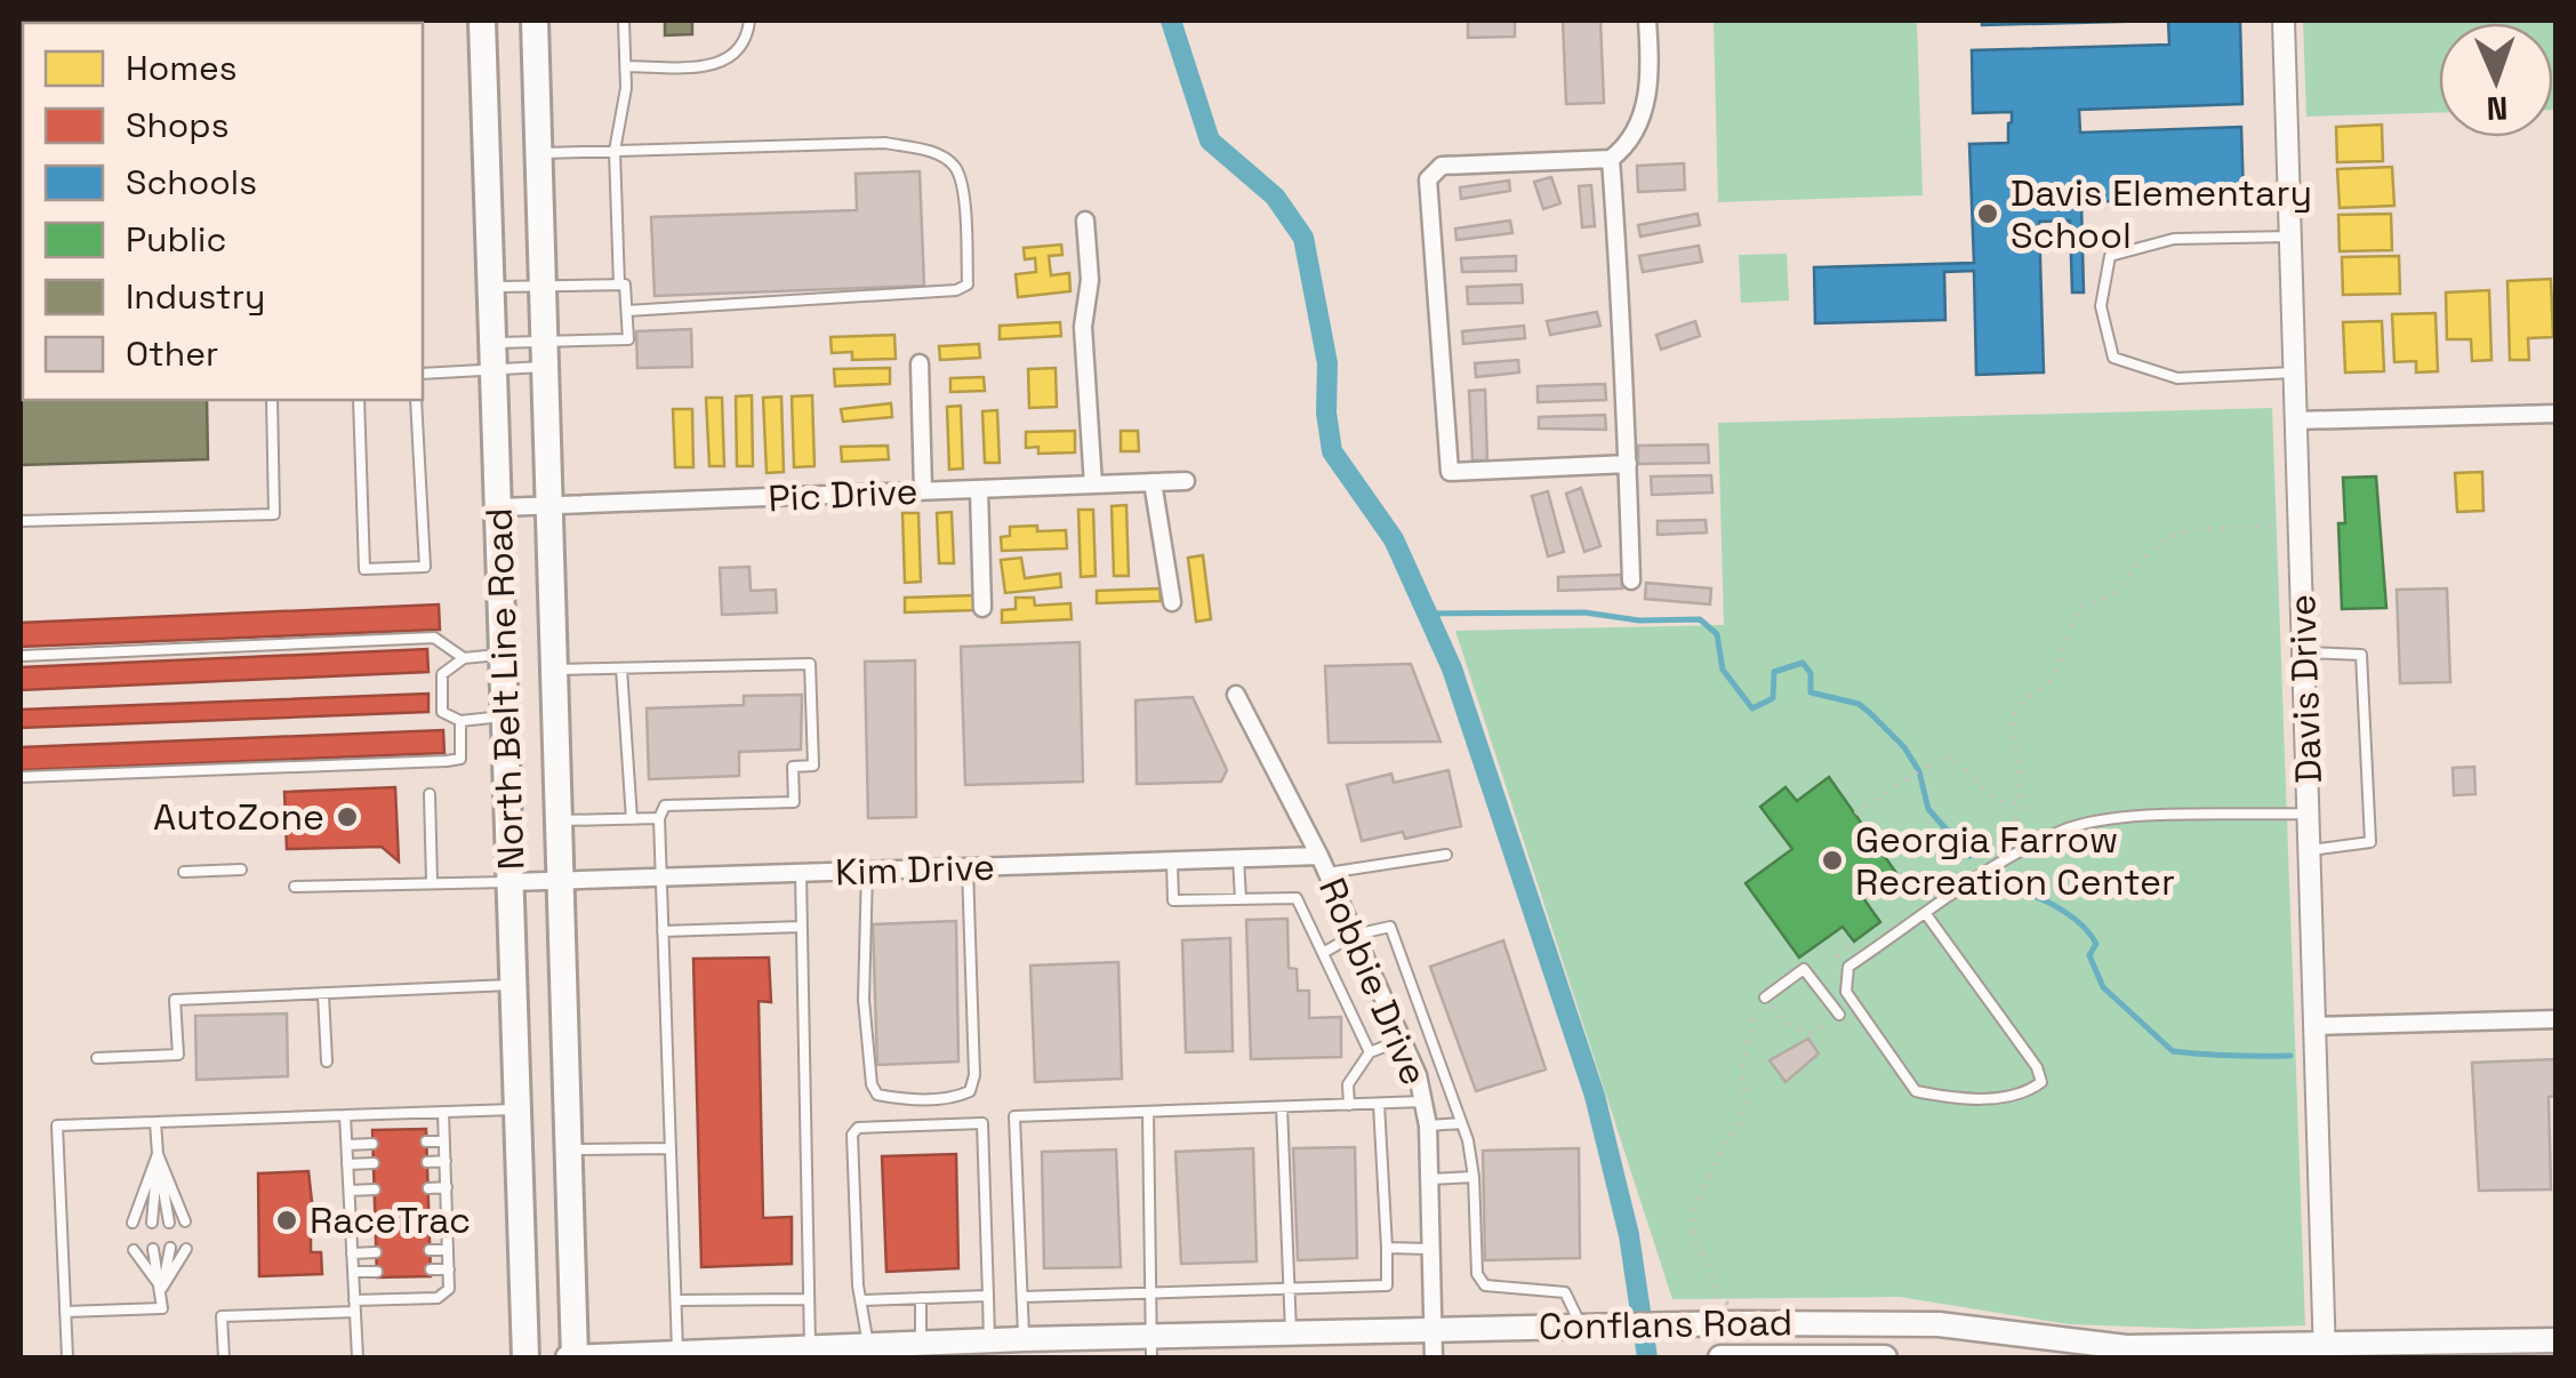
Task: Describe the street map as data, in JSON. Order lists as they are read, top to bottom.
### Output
{
  "streets": {
    "main road": ["North Belt Line Road", "Conflans Road"],
    "street": [
      "Pic Drive",
      "Davis Drive",
      "Kim Drive",
      "Robbie Drive"
    ]
  },
  "crossings": [
    ["Pic Drive", "North Belt Line Road"],
    ["North Belt Line Road", "Kim Drive"],
    ["North Belt Line Road", "Conflans Road"],
    ["Davis Drive", "Conflans Road"],
    ["Kim Drive", "Robbie Drive"],
    ["Robbie Drive", "Conflans Road"]
  ],
  "places": [
    "Davis Elementary School",
    "AutoZone",
    "Georgia Farrow Recreation Center",
    "RaceTrac"
  ],
  "legend": [
    "Homes",
    "Shops",
    "Schools",
    "Public",
    "Industry",
    "Other"
  ],
  "north": "bottom"
}
